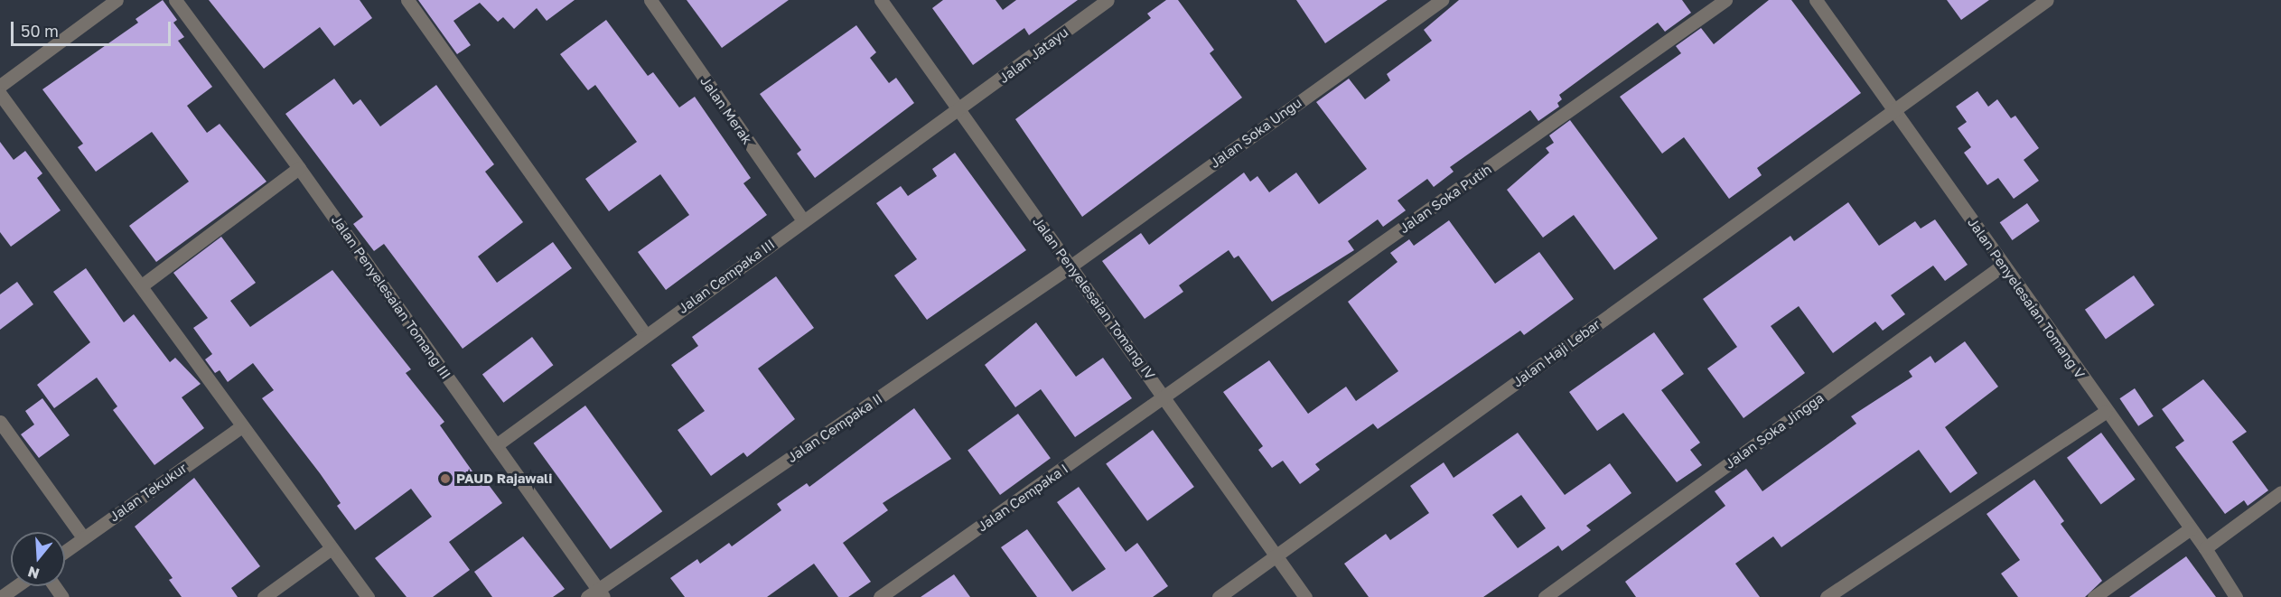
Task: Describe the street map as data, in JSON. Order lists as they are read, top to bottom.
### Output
{
  "streets": {
    "street": [
      "Jalan Jatayu",
      "Jalan Merak",
      "Jalan Soka Ungu",
      "Jalan Soka Putih",
      "Jalan Cempaka III",
      "Jalan Penyelesaian Tomang III",
      "Jalan Penyelesaian Tomang IV",
      "Jalan Penyelesaian Tomang V",
      "Jalan Haji Lebar",
      "Jalan Cempaka II",
      "Jalan Soka Jingga",
      "Jalan Tekukur",
      "Jalan Cempaka I"
    ]
  },
  "crossings": [
    ["Jalan Jatayu", "Jalan Cempaka III"],
    ["Jalan Jatayu", "Jalan Penyelesaian Tomang IV"],
    ["Jalan Merak", "Jalan Cempaka III"],
    ["Jalan Soka Ungu", "Jalan Penyelesaian Tomang IV"],
    ["Jalan Soka Ungu", "Jalan Cempaka II"],
    ["Jalan Soka Putih", "Jalan Penyelesaian Tomang IV"],
    ["Jalan Soka Putih", "Jalan Cempaka I"],
    ["Jalan Cempaka III", "Jalan Penyelesaian Tomang III"],
    ["Jalan Cempaka III", "Jalan Penyelesaian Tomang IV"],
    ["Jalan Penyelesaian Tomang III", "Jalan Cempaka II"],
    ["Jalan Penyelesaian Tomang IV", "Jalan Haji Lebar"],
    ["Jalan Penyelesaian Tomang IV", "Jalan Cempaka II"],
    ["Jalan Penyelesaian Tomang IV", "Jalan Cempaka I"],
    ["Jalan Penyelesaian Tomang V", "Jalan Haji Lebar"],
    ["Jalan Penyelesaian Tomang V", "Jalan Soka Jingga"]
  ],
  "places": ["PAUD Rajawali"],
  "scale_bar": "50 m",
  "north": "bottom"
}
